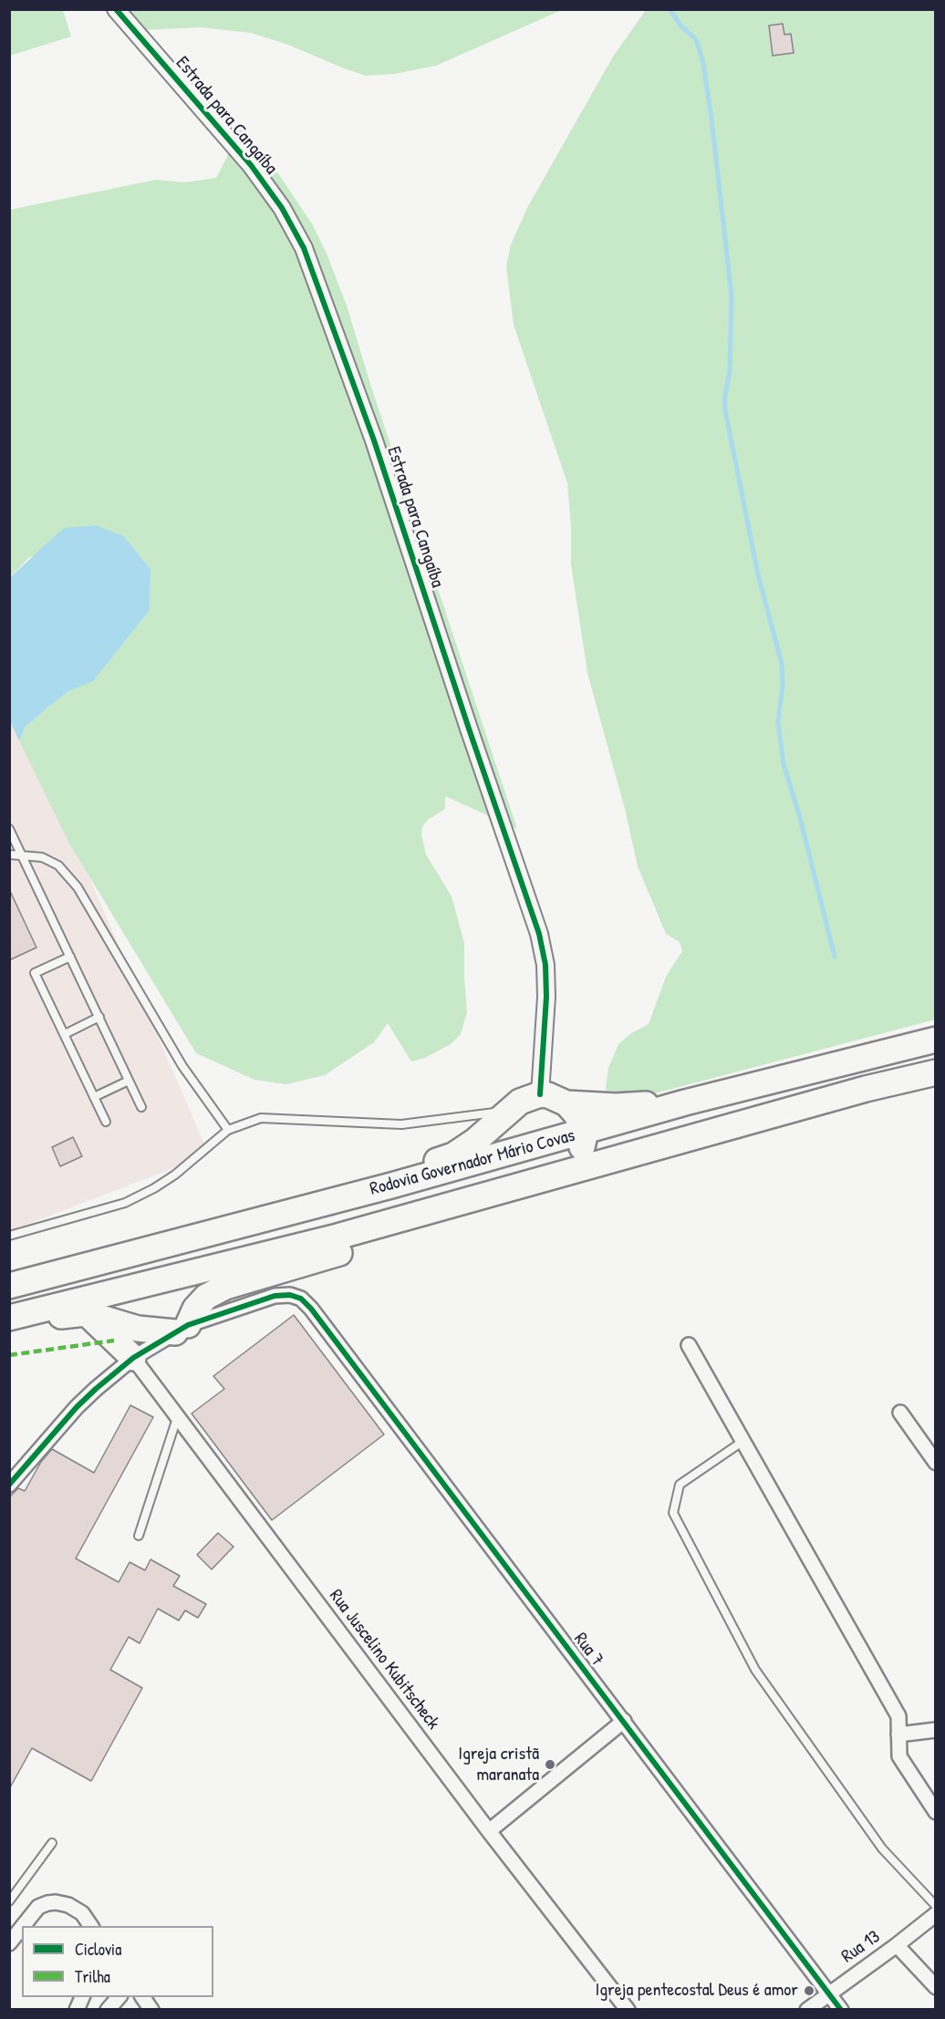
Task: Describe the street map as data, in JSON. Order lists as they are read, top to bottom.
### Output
{
  "streets": {
    "highway": ["Rodovia Governador Mário Covas"],
    "street": [
      "Estrada para Cangaíba",
      "Rua 7",
      "Rua Juscelino Kubitscheck",
      "Rua 13"
    ]
  },
  "crossings": [
    ["Rua 7", "Rua 13"]
  ],
  "places": ["Igreja cristã maranata", "Igreja pentecostal Deus é amor"],
  "legend": ["Ciclovia", "Trilha"]
}
